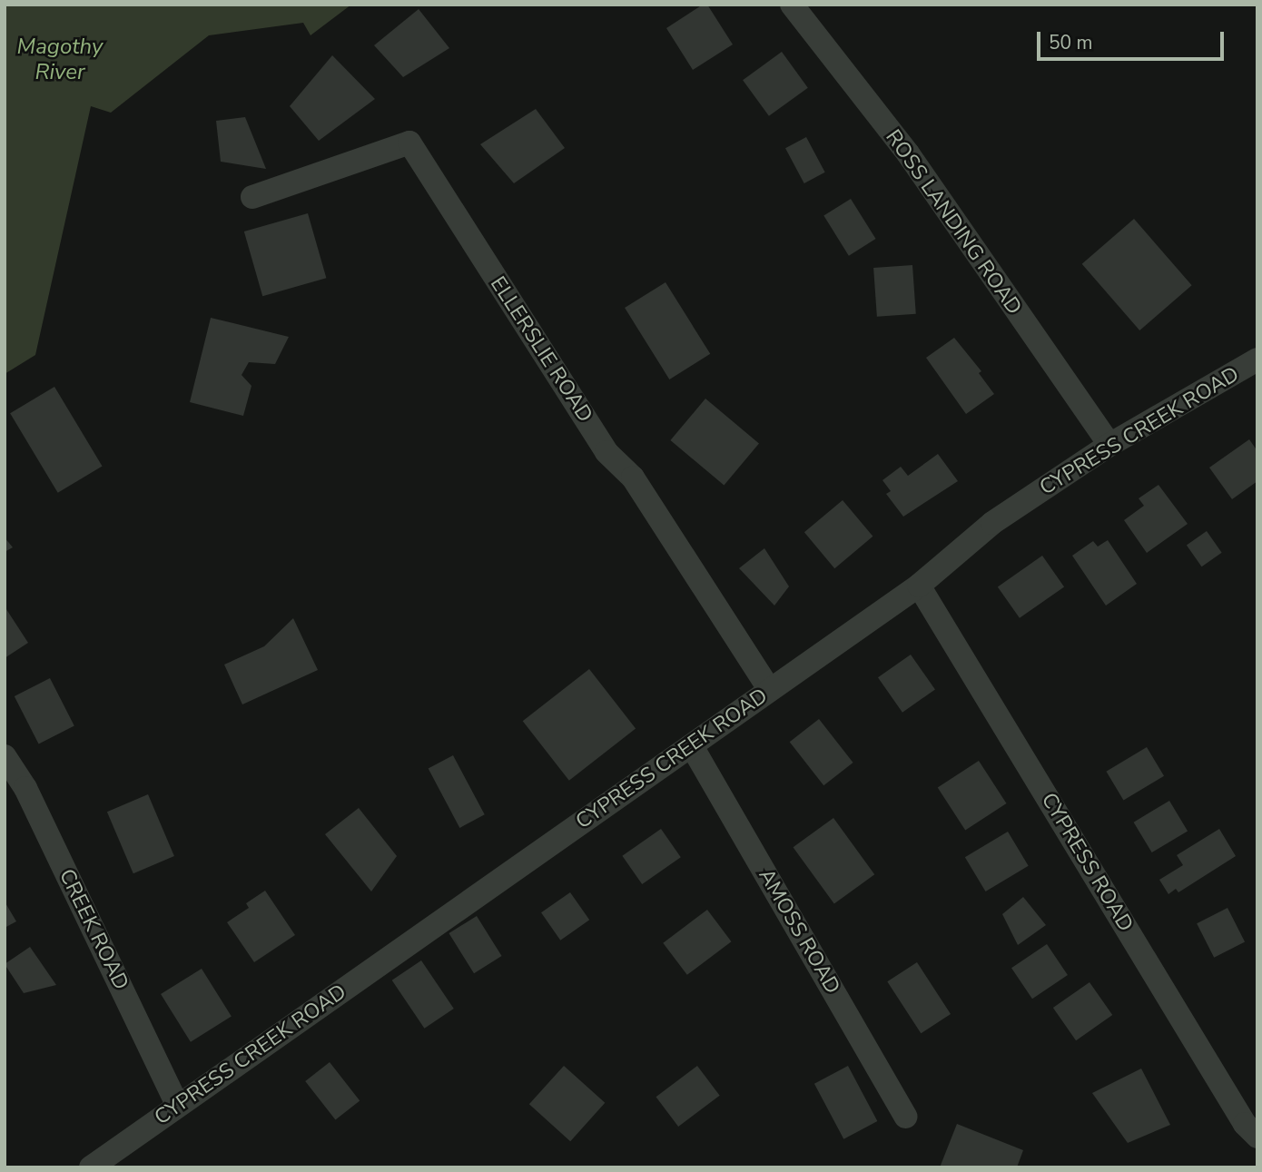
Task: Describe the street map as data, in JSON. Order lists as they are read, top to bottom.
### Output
{
  "streets": {
    "street": [
      "ROSS LANDING ROAD",
      "ELLERSLIE ROAD",
      "CYPRESS CREEK ROAD",
      "CYPRESS ROAD",
      "CREEK ROAD",
      "AMOSS ROAD"
    ]
  },
  "crossings": [
    ["ROSS LANDING ROAD", "CYPRESS CREEK ROAD"],
    ["ELLERSLIE ROAD", "CYPRESS CREEK ROAD"],
    ["CYPRESS CREEK ROAD", "CYPRESS ROAD"],
    ["CYPRESS CREEK ROAD", "CREEK ROAD"],
    ["CYPRESS CREEK ROAD", "AMOSS ROAD"]
  ],
  "water": ["Magothy River"],
  "scale_bar": "50 m"
}
